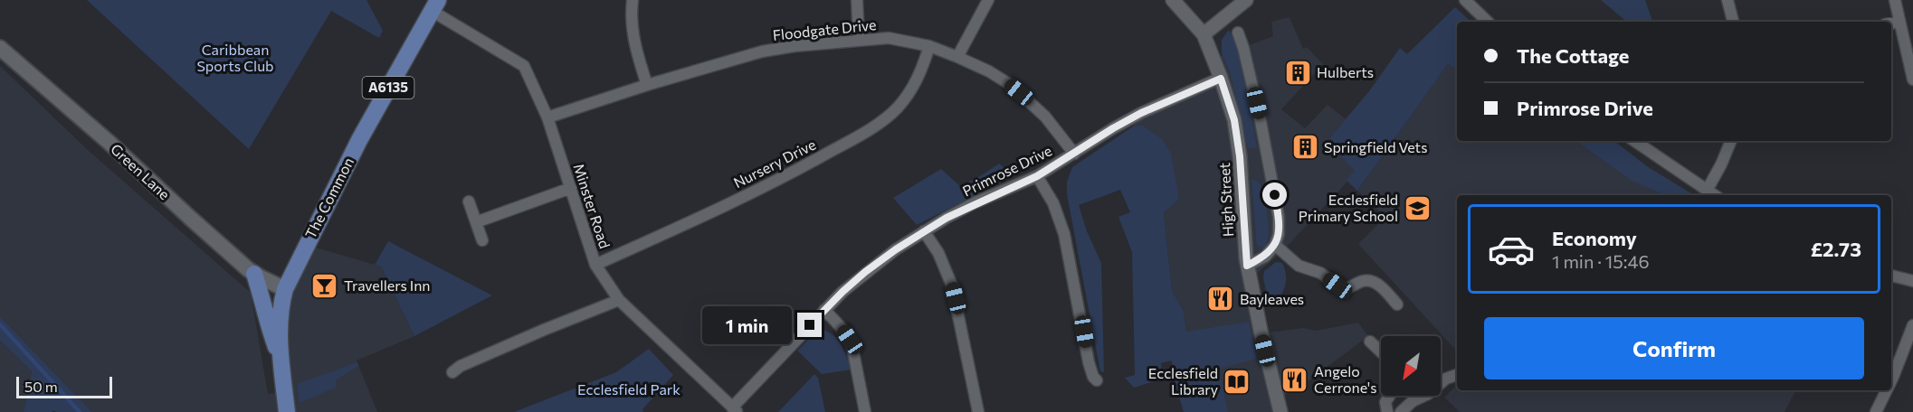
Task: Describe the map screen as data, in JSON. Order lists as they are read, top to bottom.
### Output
{
  "streets": {
    "main road": ["A6135", "Green Lane", "The Common"],
    "street": [
      "Floodgate Drive",
      "Nursery Drive",
      "Primrose Drive",
      "High Street",
      "Minster Road"
    ]
  },
  "crossings": [
    ["Floodgate Drive", "Nursery Drive"],
    ["Floodgate Drive", "Primrose Drive"],
    ["Floodgate Drive", "Minster Road"],
    ["Nursery Drive", "Minster Road"],
    ["Primrose Drive", "High Street"],
    ["Primrose Drive", "Minster Road"],
    ["Green Lane", "The Common"],
    ["The Common", "Minster Road"]
  ],
  "parks": ["Caribbean Sports Club", "Ecclesfield Park"],
  "places": {
    "building": ["Hulberts", "Springfield Vets"],
    "school or university": ["Ecclesfield Primary School"],
    "bar": ["Travellers Inn"],
    "restaurant": ["Bayleaves", "Angelo Cerrone's"],
    "library": ["Ecclesfield Library"]
  },
  "scale_bar": "50 m",
  "north": "bottom left",
  "page": {
    "banner": ["The Cottage", "Primrose Drive"],
    "list": [
      {
        "name": "Economy",
        "note": "1 min · 15:46",
        "value": "£2.73"
      }
    ],
    "bubble": "1 min",
    "buttons": "Confirm",
    "scale": "50 m"
  }
}
